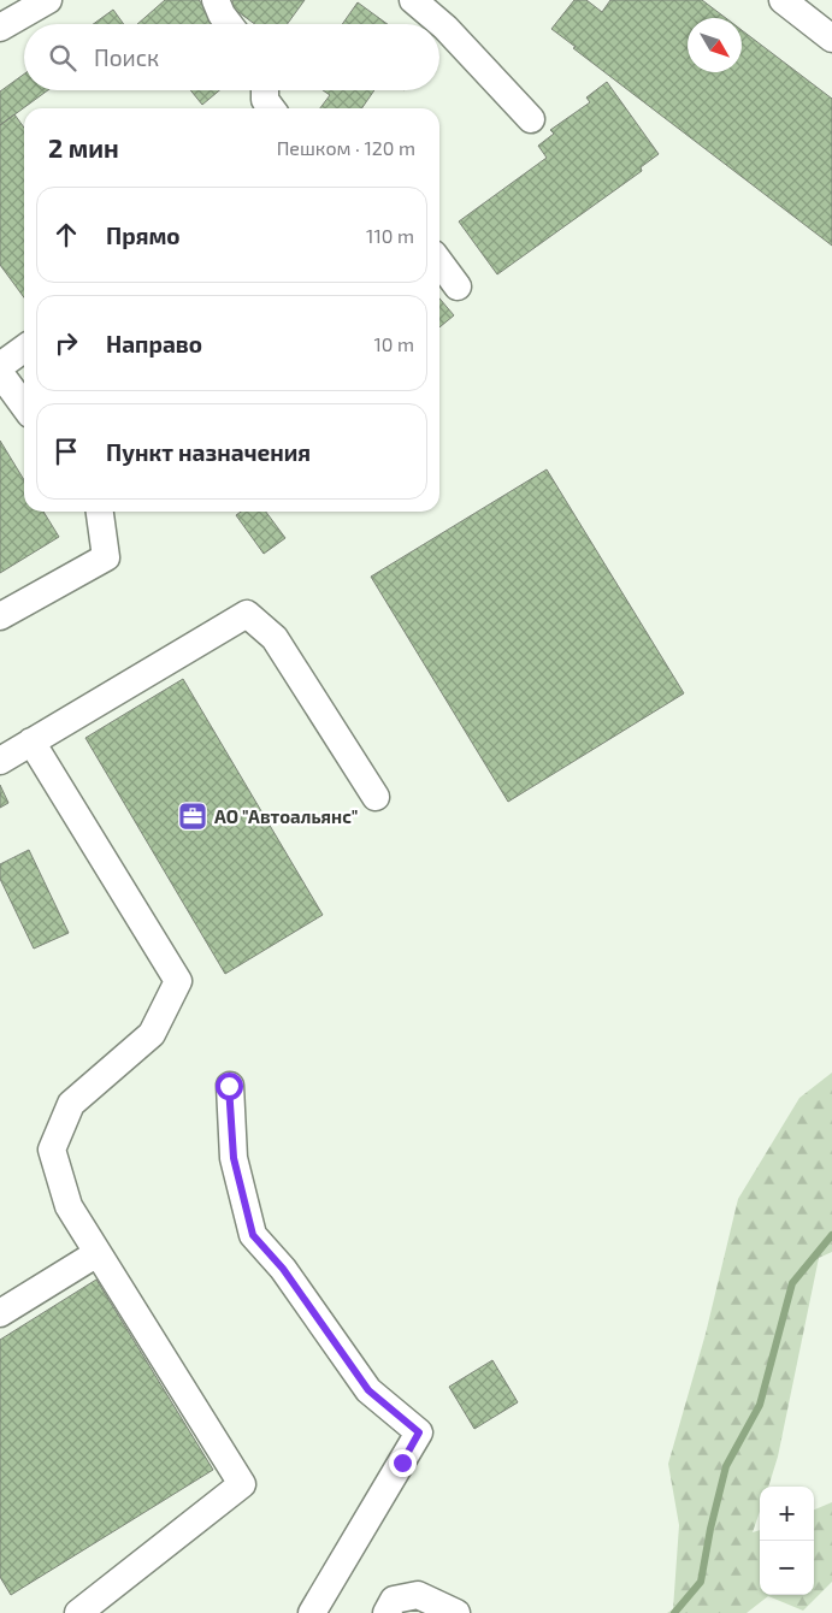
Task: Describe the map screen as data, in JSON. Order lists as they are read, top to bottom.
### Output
{
  "places": {
    "office": ["АО \"Автоальянс\""]
  },
  "north": "bottom right",
  "page": {
    "search": "Поиск",
    "heading": ["2 мин", "Пешком · 120 m"],
    "list": [
      ["Прямо", "110 m"],
      ["Направо", "10 m"],
      "Пункт назначения"
    ],
    "map_buttons": ["+", "−"]
  }
}
